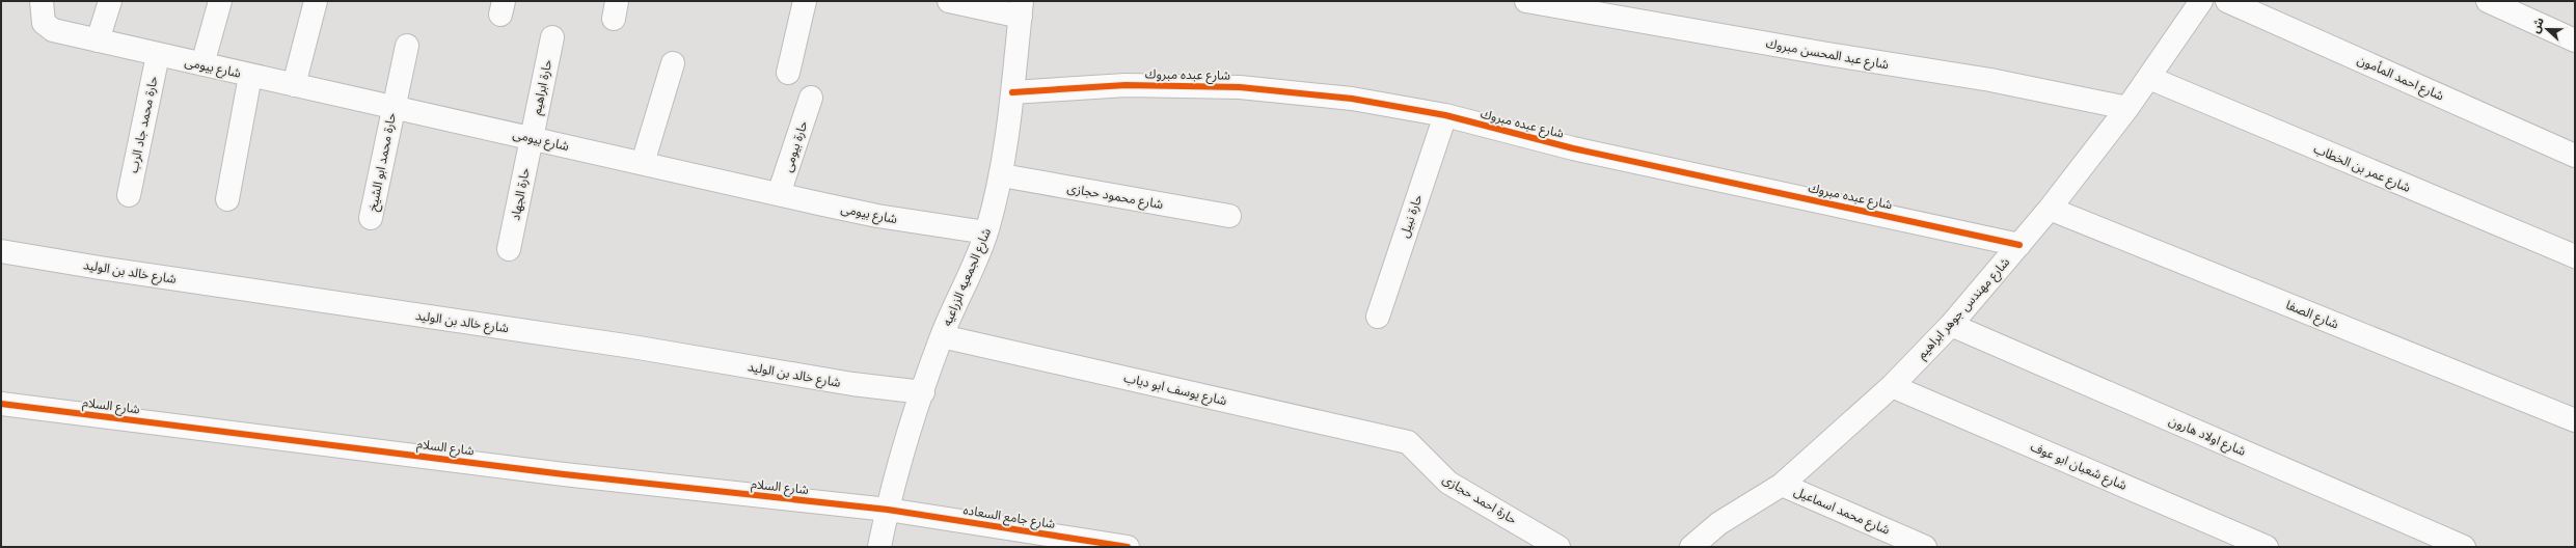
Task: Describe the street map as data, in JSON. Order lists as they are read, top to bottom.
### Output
{
  "streets": {
    "street": [
      "شارع عبد المحسن مبروك",
      "شارع بيومى",
      "شارع عبده مبروك",
      "شارع احمد المأمون",
      "حارة ابراهيم",
      "حارة محمد جاد الرب",
      "حارة بيومى",
      "حارة محمد ابو الشيخ",
      "شارع عمر بن الخطاب",
      "حارة الجهاد",
      "شارع محمود حجازى",
      "حارة نبيل",
      "شارع خالد بن الوليد",
      "شارع الجمعيه الزراعيه",
      "شارع مهندس جوهر ابراهيم",
      "شارع الصفا",
      "شارع يوسف ابو دياب",
      "شارع السلام",
      "شارع اولاد هارون",
      "شارع شعبان ابو عوف",
      "حارة احمد حجازى",
      "شارع محمد اسماعيل",
      "شارع جامع السعاده"
    ]
  },
  "crossings": [
    ["شارع عبد المحسن مبروك", "شارع مهندس جوهر ابراهيم"],
    ["شارع بيومى", "حارة ابراهيم"],
    ["شارع بيومى", "حارة محمد جاد الرب"],
    ["شارع بيومى", "حارة بيومى"],
    ["شارع بيومى", "حارة محمد ابو الشيخ"],
    ["شارع بيومى", "حارة الجهاد"],
    ["شارع بيومى", "شارع الجمعيه الزراعيه"],
    ["شارع عبده مبروك", "حارة نبيل"],
    ["شارع عبده مبروك", "شارع الجمعيه الزراعيه"],
    ["شارع عبده مبروك", "شارع مهندس جوهر ابراهيم"],
    ["حارة ابراهيم", "حارة الجهاد"],
    ["شارع عمر بن الخطاب", "شارع مهندس جوهر ابراهيم"],
    ["شارع محمود حجازى", "شارع الجمعيه الزراعيه"],
    ["شارع خالد بن الوليد", "شارع الجمعيه الزراعيه"],
    ["شارع الجمعيه الزراعيه", "شارع يوسف ابو دياب"],
    ["شارع الجمعيه الزراعيه", "شارع السلام"],
    ["شارع الجمعيه الزراعيه", "شارع جامع السعاده"],
    ["شارع مهندس جوهر ابراهيم", "شارع الصفا"],
    ["شارع مهندس جوهر ابراهيم", "شارع اولاد هارون"],
    ["شارع مهندس جوهر ابراهيم", "شارع شعبان ابو عوف"],
    ["شارع مهندس جوهر ابراهيم", "شارع محمد اسماعيل"],
    ["شارع يوسف ابو دياب", "حارة احمد حجازى"],
    ["شارع السلام", "شارع جامع السعاده"]
  ],
  "north": "left"
}
